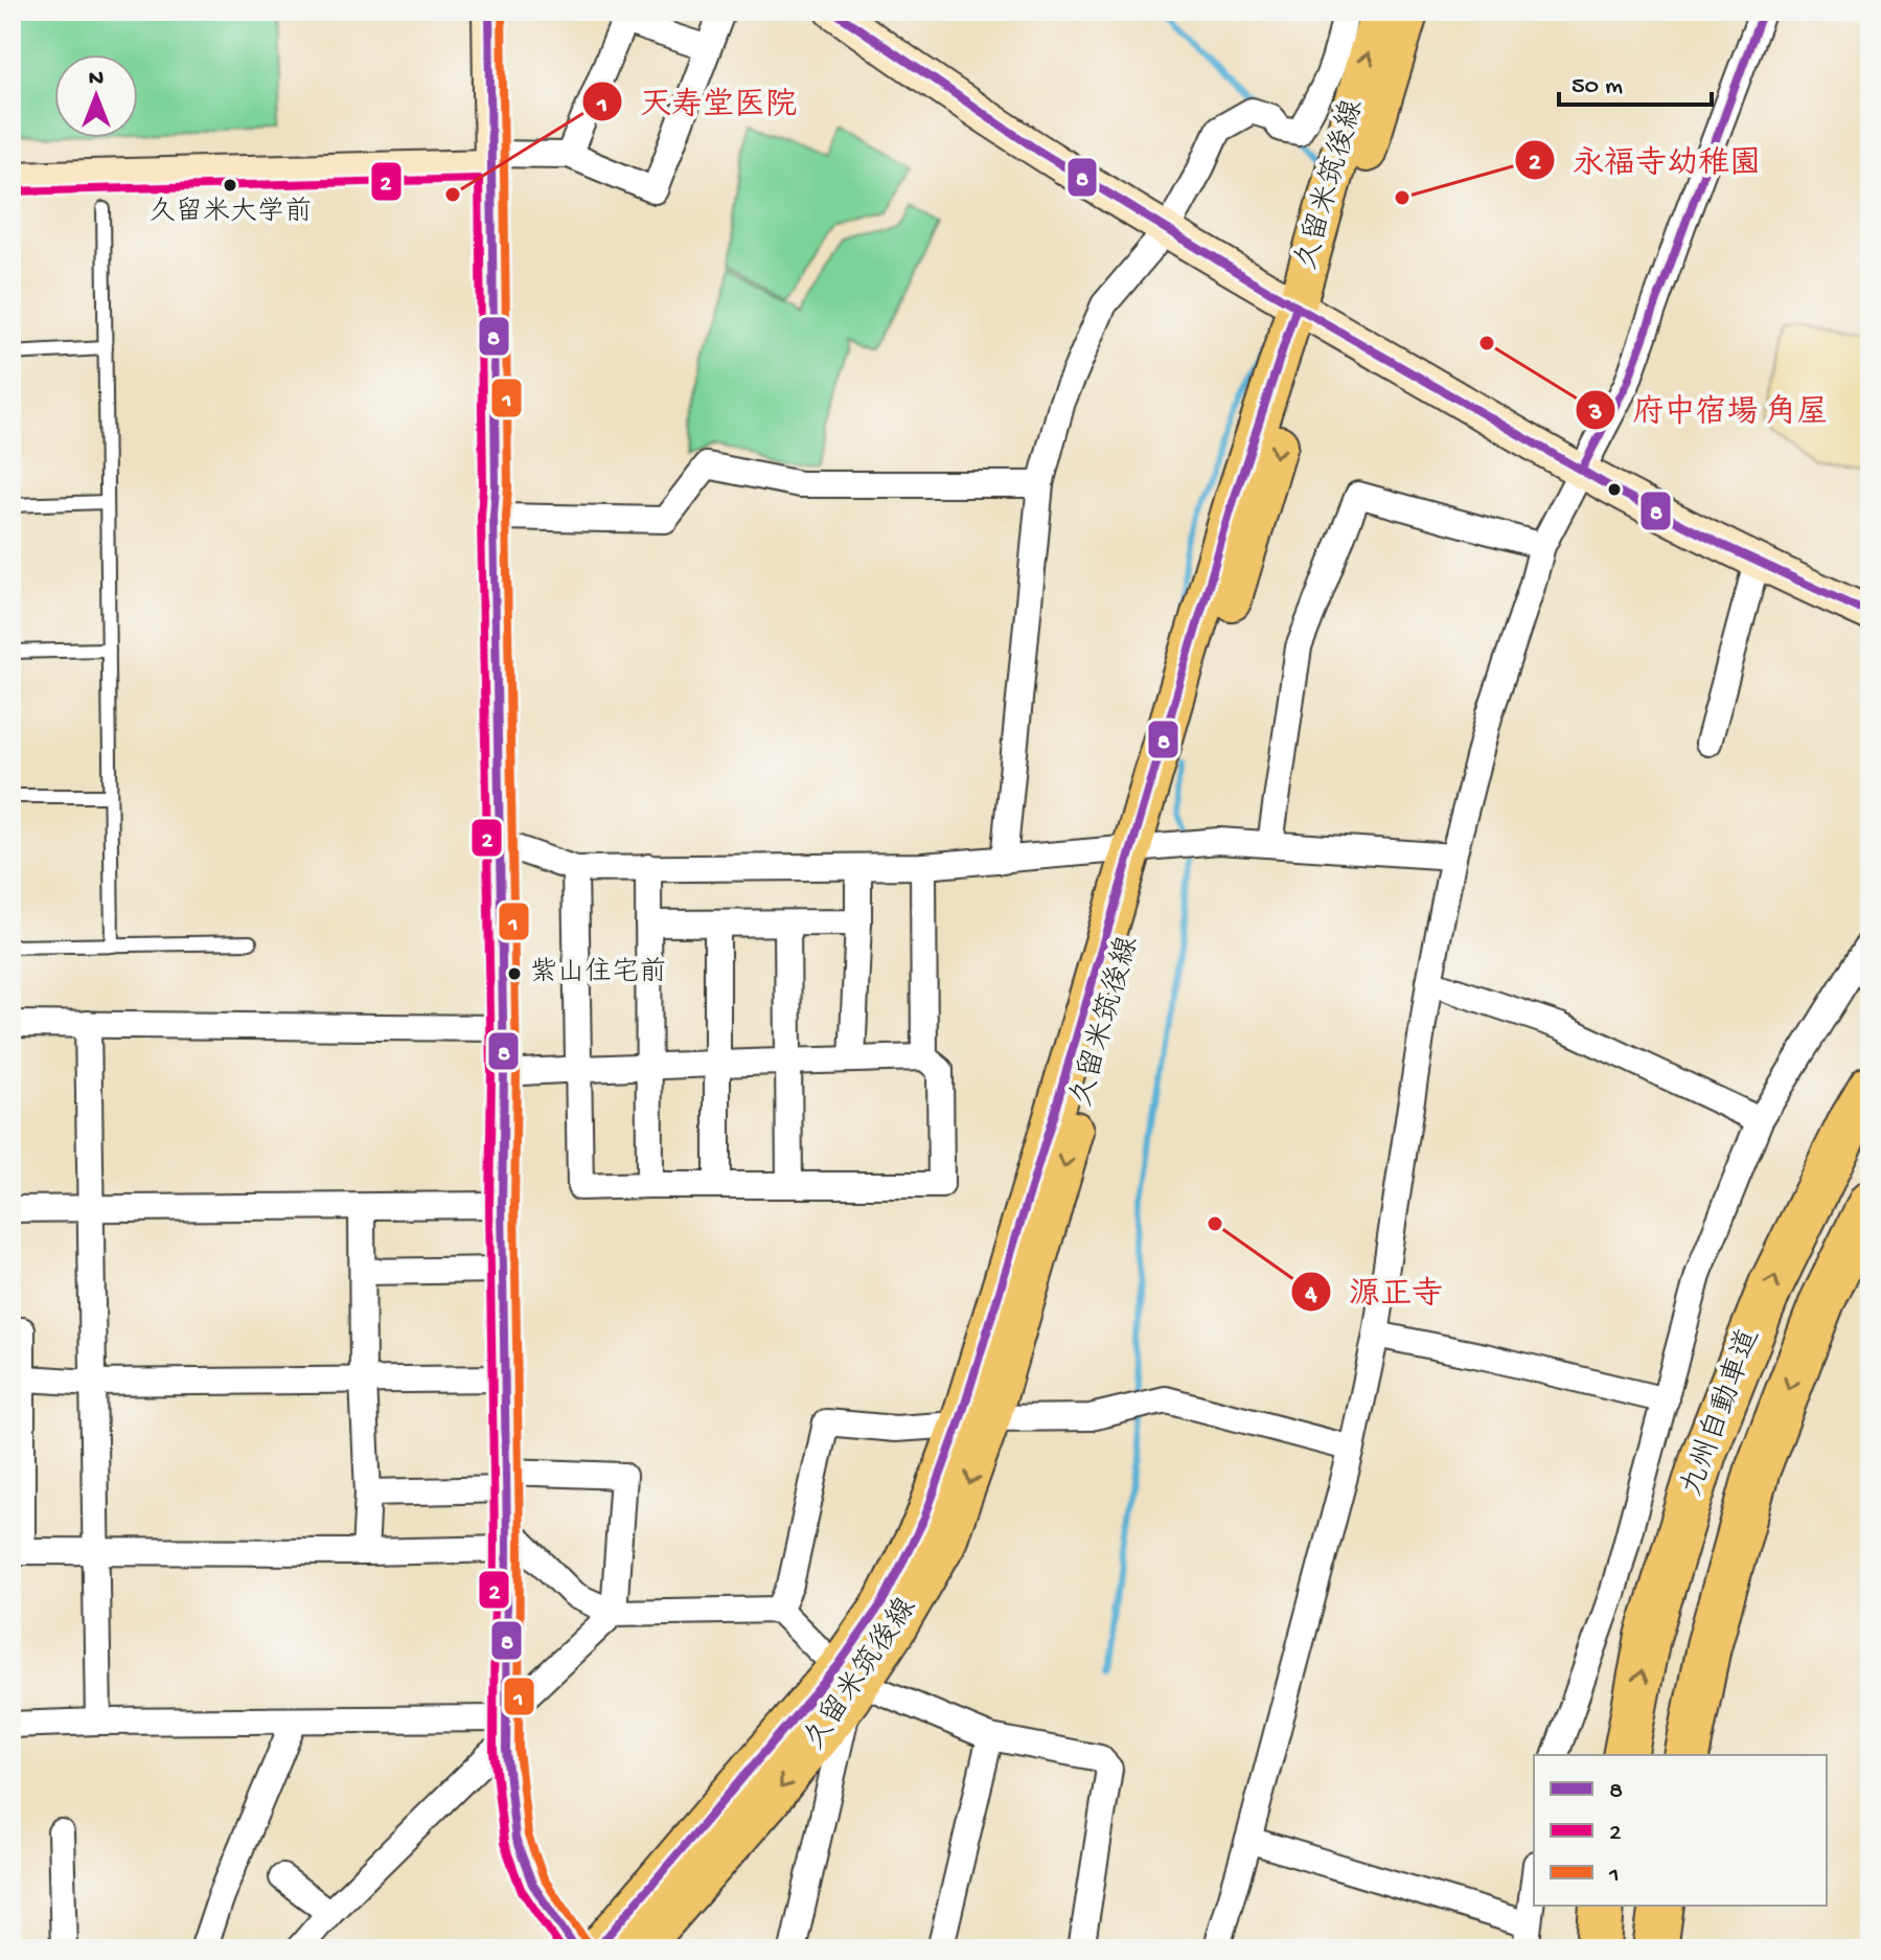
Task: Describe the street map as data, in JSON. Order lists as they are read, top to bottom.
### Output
{
  "streets": {
    "highway": ["九州自動車道"],
    "main road": ["久留米筑後線"]
  },
  "places": [
    "久留米大学前",
    "天寿堂医院",
    "永福寺幼稚園",
    "府中宿場 角屋",
    "紫山住宅前",
    "源正寺"
  ],
  "lines": ["transit line 8", "transit line 1", "transit line 2"],
  "legend": ["8", "2", "1"],
  "scale_bar": "50 m",
  "north": "top"
}
